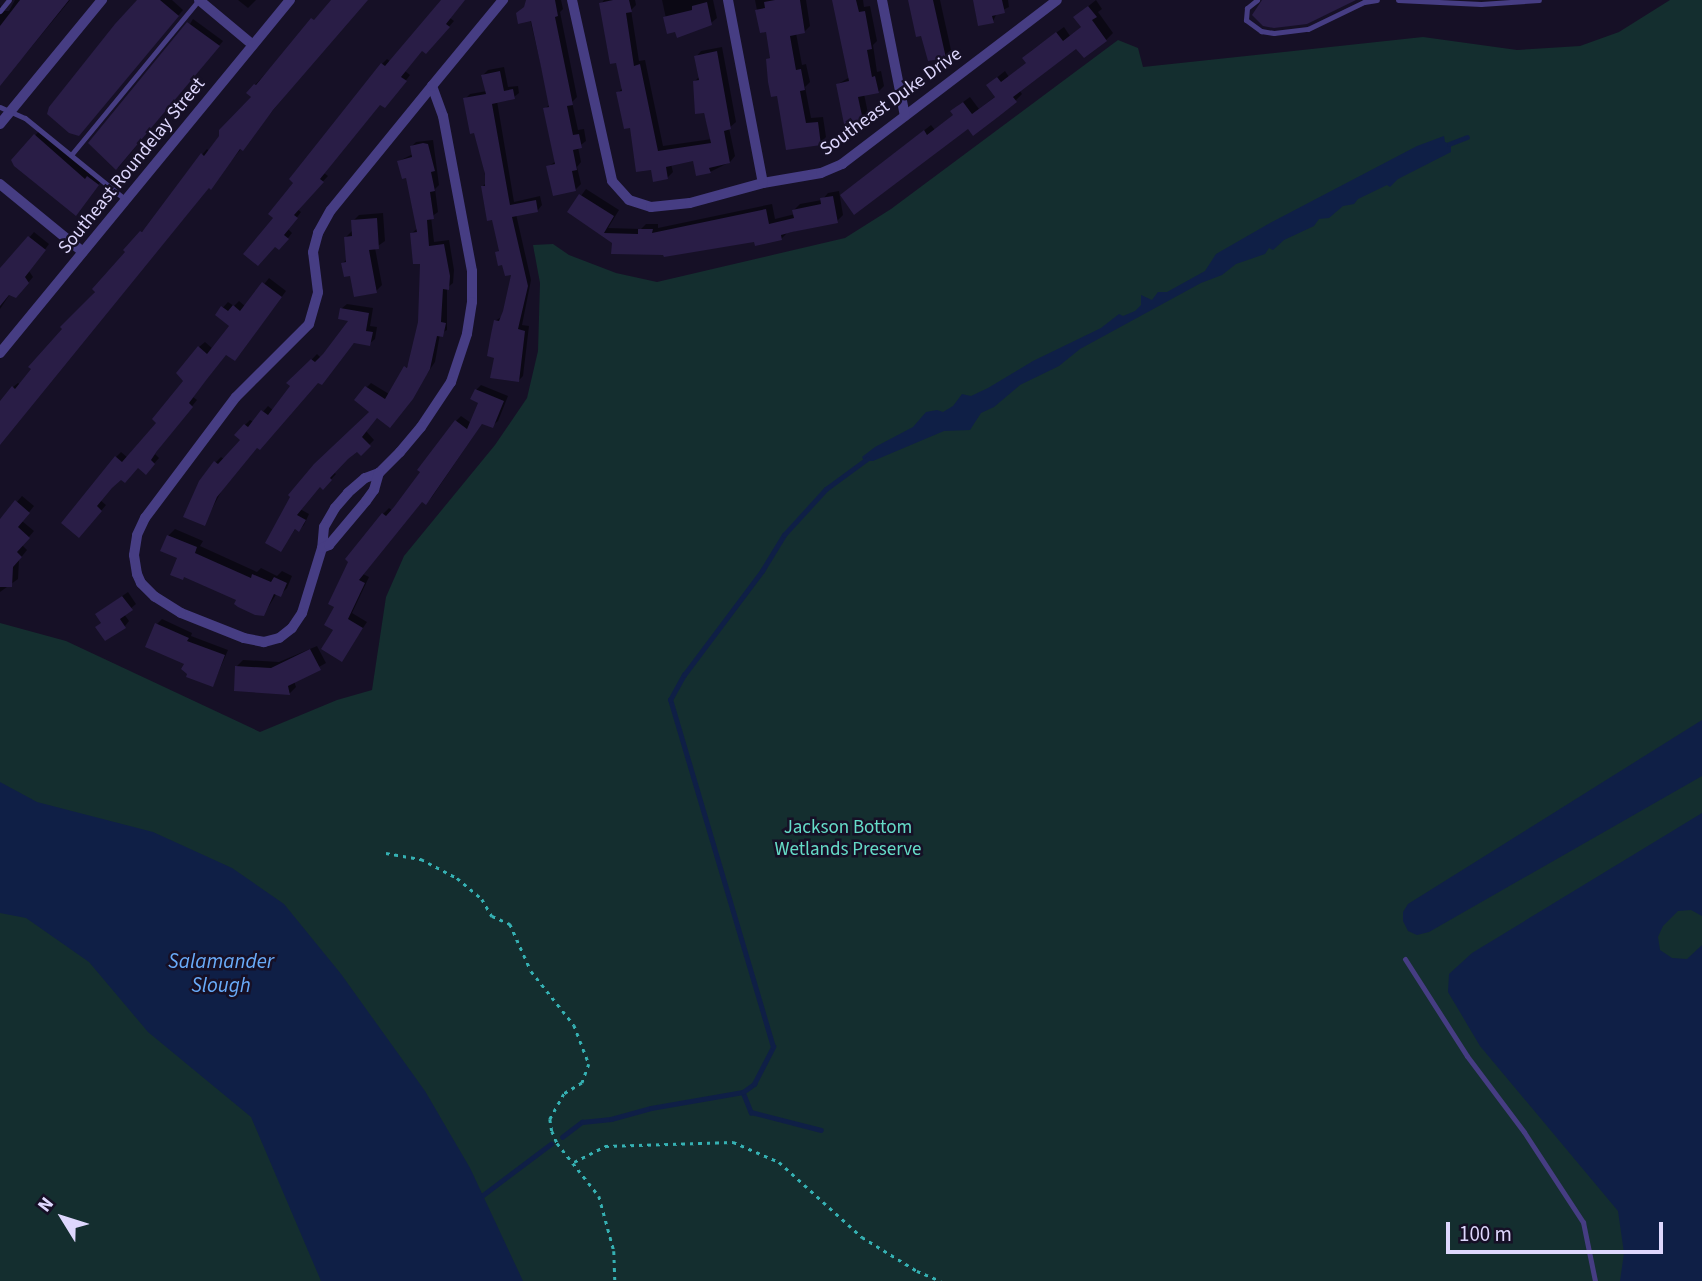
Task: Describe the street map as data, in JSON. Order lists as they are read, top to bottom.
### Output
{
  "streets": {
    "street": ["Southeast Duke Drive", "Southeast Roundelay Street"]
  },
  "water": ["Salamander Slough"],
  "parks": ["Jackson Bottom Wetlands Preserve"],
  "scale_bar": "100 m",
  "north": "top left"
}
